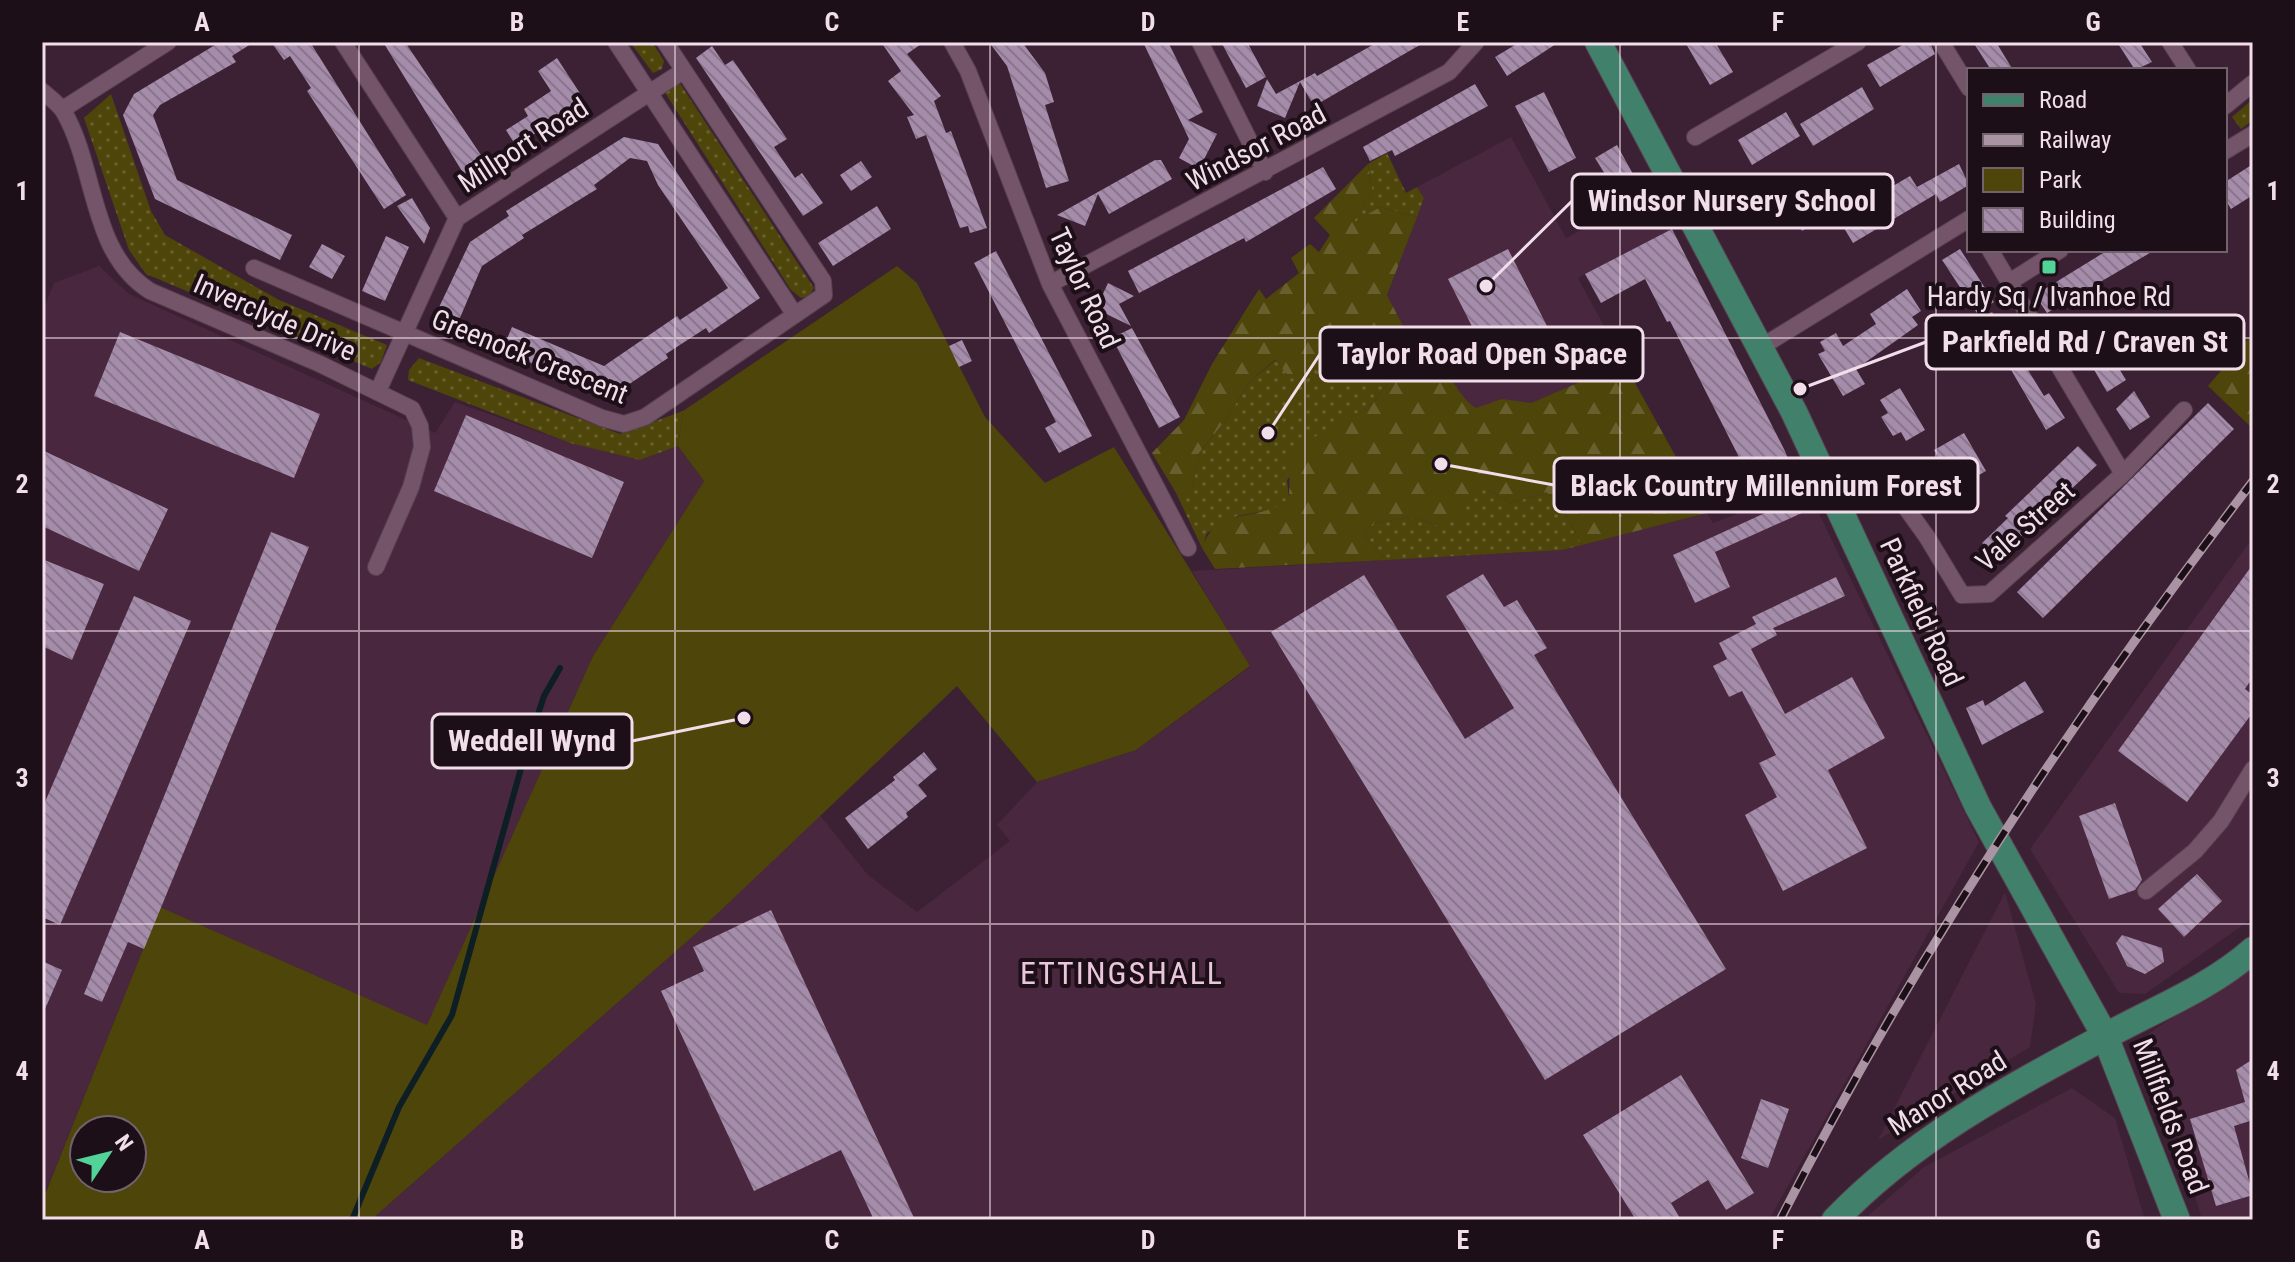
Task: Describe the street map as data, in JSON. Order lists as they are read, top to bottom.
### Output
{
  "streets": {
    "main road": ["Parkfield Road", "Manor Road", "Millfields Road"],
    "street": [
      "Millport Road",
      "Windsor Road",
      "Taylor Road",
      "Inverclyde Drive",
      "Greenock Crescent",
      "Vale Street"
    ]
  },
  "crossings": [
    ["Millport Road", "Inverclyde Drive"],
    ["Millport Road", "Greenock Crescent"],
    ["Windsor Road", "Taylor Road"],
    ["Parkfield Road", "Manor Road"],
    ["Parkfield Road", "Millfields Road"],
    ["Manor Road", "Millfields Road"]
  ],
  "districts": ["ETTINGSHALL"],
  "places": {
    "transit": ["Hardy Sq / Ivanhoe Rd"],
    "other": [
      "Windsor Nursery School",
      "Parkfield Rd / Craven St",
      "Taylor Road Open Space",
      "Black Country Millennium Forest",
      "Weddell Wynd"
    ]
  },
  "legend": [
    "Road",
    "Railway",
    "Park",
    "Building"
  ],
  "north": "top right",
  "grid": {
    "columns": [
      "A",
      "B",
      "C",
      "D",
      "E",
      "F",
      "G"
    ],
    "rows": [
      "1",
      "2",
      "3",
      "4"
    ]
  }
}
